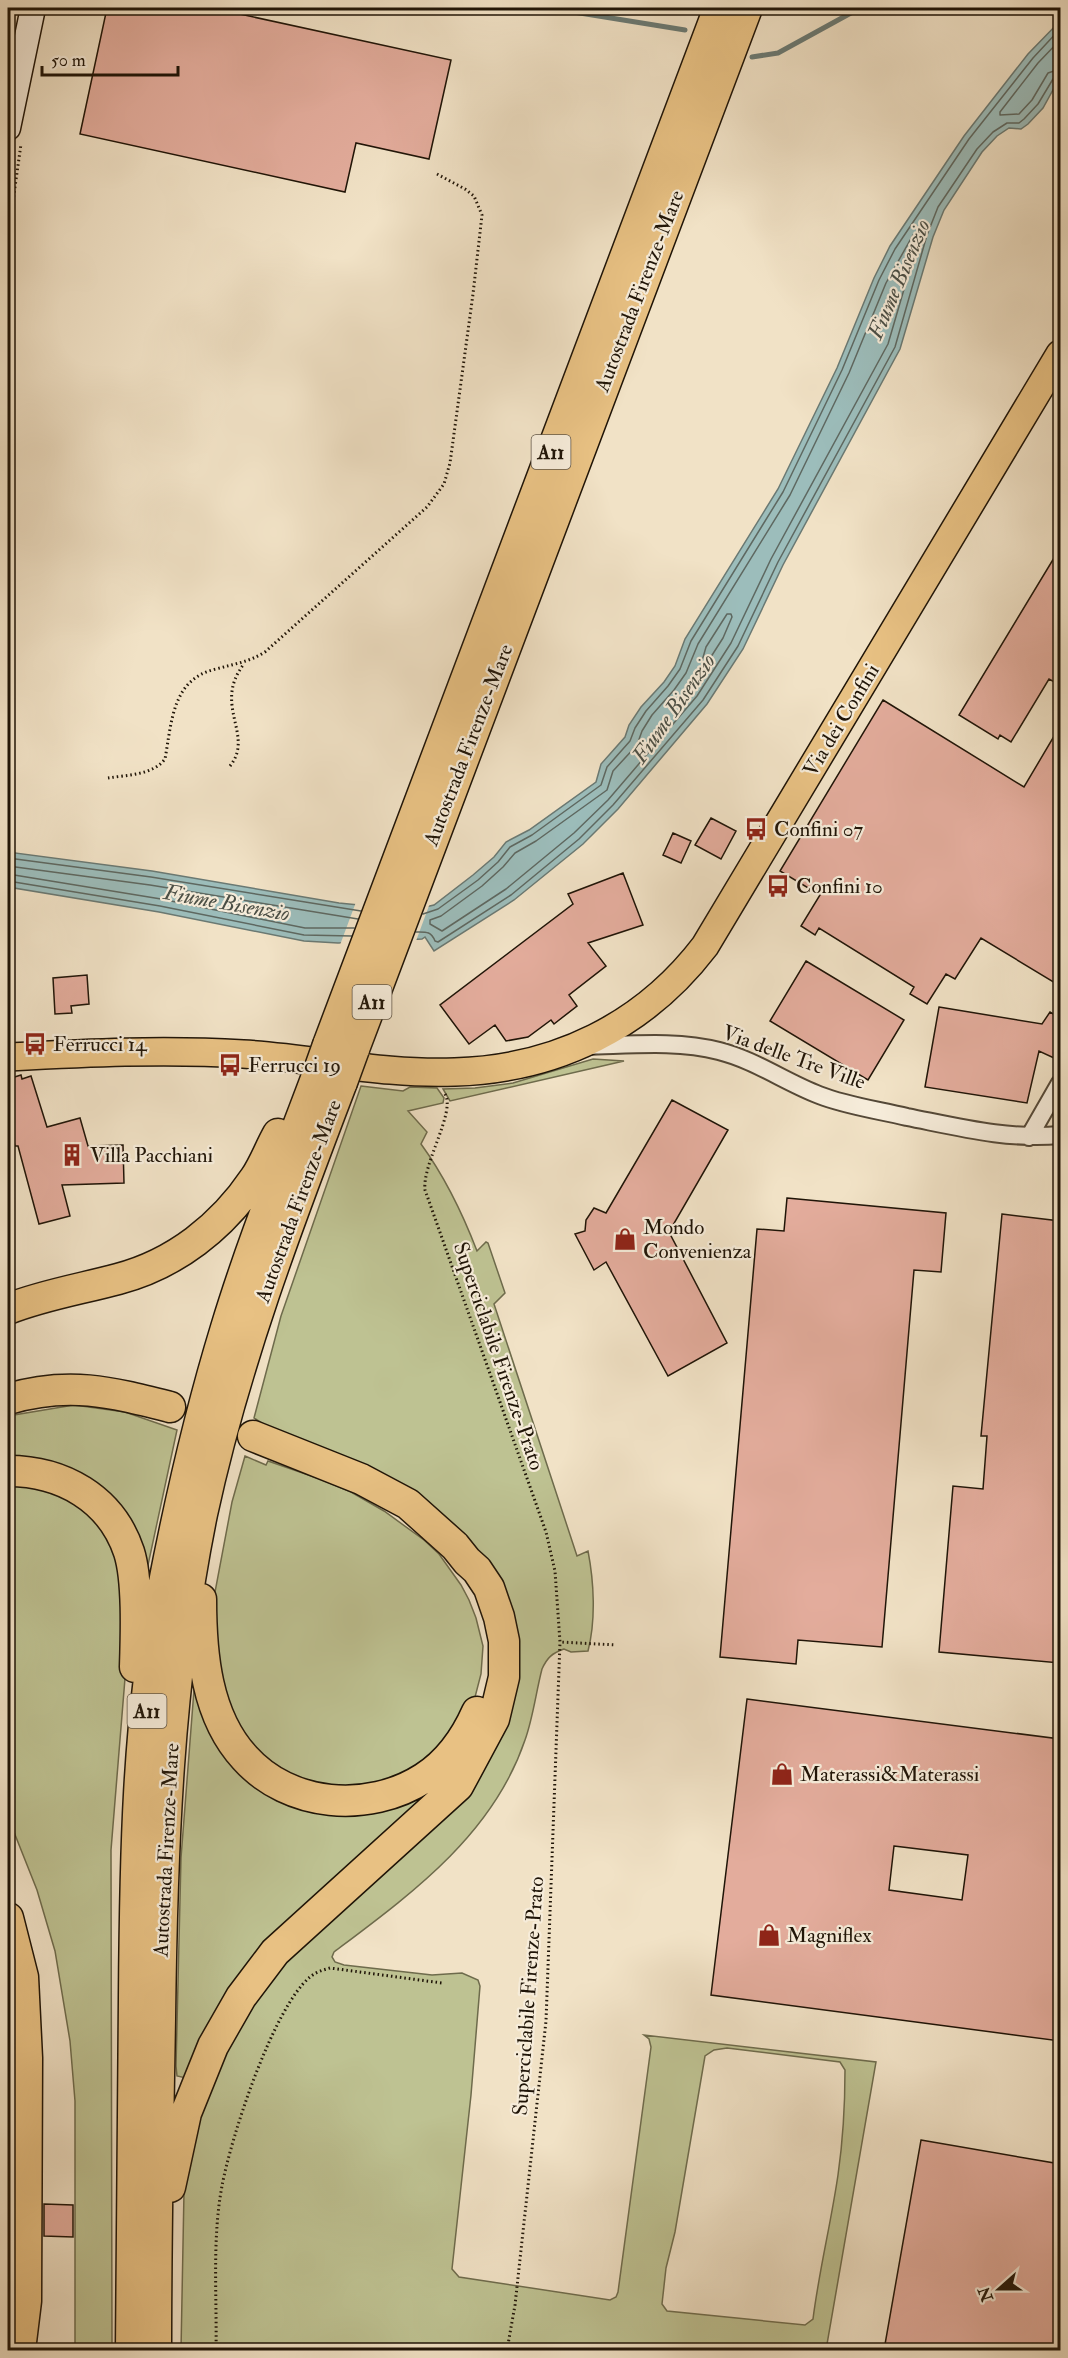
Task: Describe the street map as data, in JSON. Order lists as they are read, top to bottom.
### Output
{
  "streets": {
    "highway": ["Autostrada Firenze-Mare", "A11"],
    "main road": ["Via dei Confini"],
    "street": ["Via delle Tre Ville"],
    "path": ["Superciclabile Firenze-Prato"]
  },
  "crossings": [
    ["Via dei Confini", "Via delle Tre Ville"]
  ],
  "water": ["Fiume Bisenzio"],
  "places": {
    "bus stop": [
      "Confini 07",
      "Confini 10",
      "Ferrucci 14",
      "Ferrucci 19"
    ],
    "building": ["Villa Pacchiani"],
    "shop": ["Mondo Convenienza", "Materassi&Materassi", "Magniflex"]
  },
  "scale_bar": "50 m",
  "north": "left"
}
